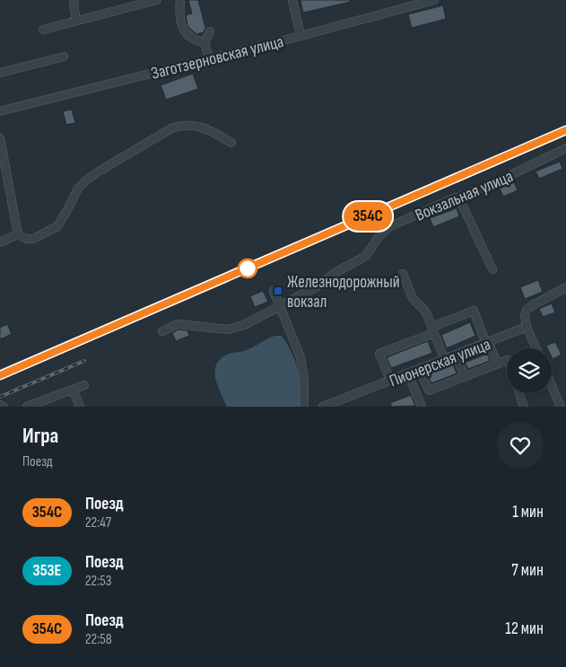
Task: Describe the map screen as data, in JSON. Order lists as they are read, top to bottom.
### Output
{
  "streets": {
    "street": ["Заготзерновская улица", "Вокзальная улица", "Пионерская улица"]
  },
  "places": {
    "transit": ["Железнодорожный вокзал"]
  },
  "page": {
    "on_map": "354С",
    "heading": ["Игра", "Поезд"],
    "list": [
      {
        "mark": "354С",
        "name": "Поезд",
        "note": "22:47",
        "value": "1 мин"
      },
      {
        "mark": "353Е",
        "name": "Поезд",
        "note": "22:53",
        "value": "7 мин"
      },
      {
        "mark": "354С",
        "name": "Поезд",
        "note": "22:58",
        "value": "12 мин"
      }
    ]
  }
}
